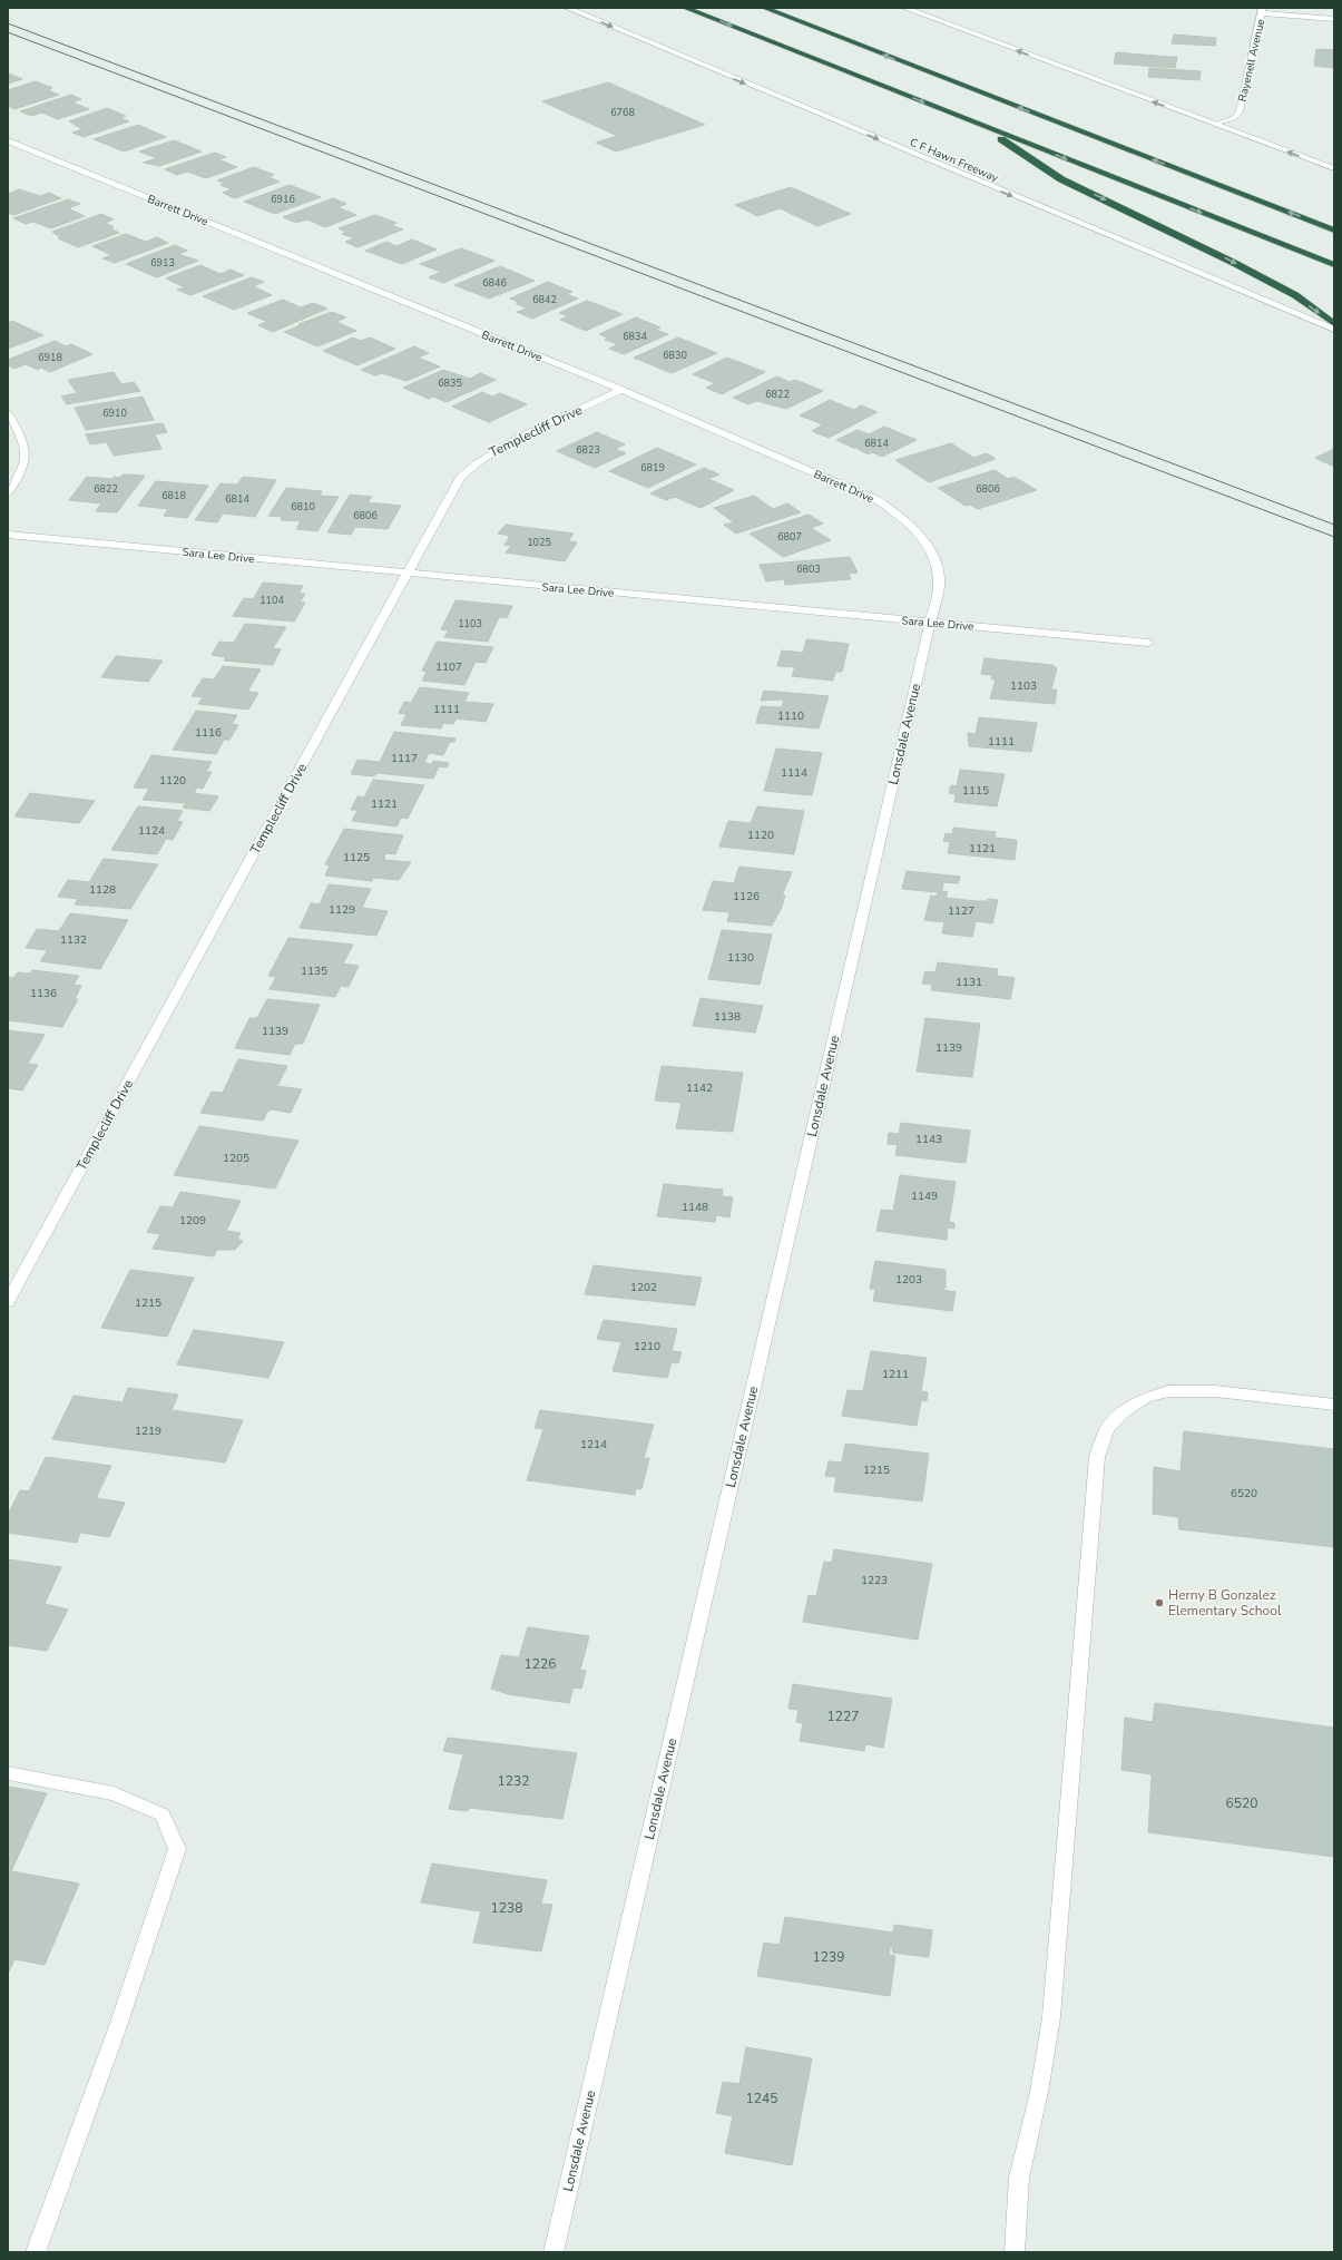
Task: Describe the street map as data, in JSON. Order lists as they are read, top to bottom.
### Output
{
  "streets": {
    "street": [
      "Rayenell Avenue",
      "C F Hawn Freeway",
      "Barrett Drive",
      "Templecliff Drive",
      "Sara Lee Drive",
      "Lonsdale Avenue"
    ]
  },
  "crossings": [
    ["Barrett Drive", "Templecliff Drive"],
    ["Barrett Drive", "Sara Lee Drive"],
    ["Barrett Drive", "Lonsdale Avenue"],
    ["Templecliff Drive", "Sara Lee Drive"],
    ["Sara Lee Drive", "Lonsdale Avenue"]
  ],
  "one_way": ["C F Hawn Freeway"],
  "places": ["Herny B Gonzalez Elementary School"],
  "house_numbers": [
    "6768",
    "6916",
    "6913",
    "6846",
    "6842",
    "6834",
    "6830",
    "6918",
    "6835",
    "6822",
    "6910",
    "6814",
    "6823",
    "6819",
    "6822",
    "6806",
    "6818",
    "6814",
    "6810",
    "6806",
    "6807",
    "1025",
    "6803",
    "1104",
    "1103",
    "1107",
    "1103",
    "1111",
    "1110",
    "1116",
    "1111",
    "1117",
    "1114",
    "1120",
    "1115",
    "1121",
    "1124",
    "1120",
    "1121",
    "1125",
    "1128",
    "1126",
    "1129",
    "1127",
    "1132",
    "1130",
    "1135",
    "1131",
    "1136",
    "1138",
    "1139",
    "1139",
    "1142",
    "1143",
    "1205",
    "1149",
    "1148",
    "1209",
    "1203",
    "1202",
    "1215",
    "1210",
    "1211",
    "1219",
    "1214",
    "1215",
    "6520",
    "1223",
    "1226",
    "1227",
    "1232",
    "6520",
    "1238",
    "1239",
    "1245"
  ]
}
